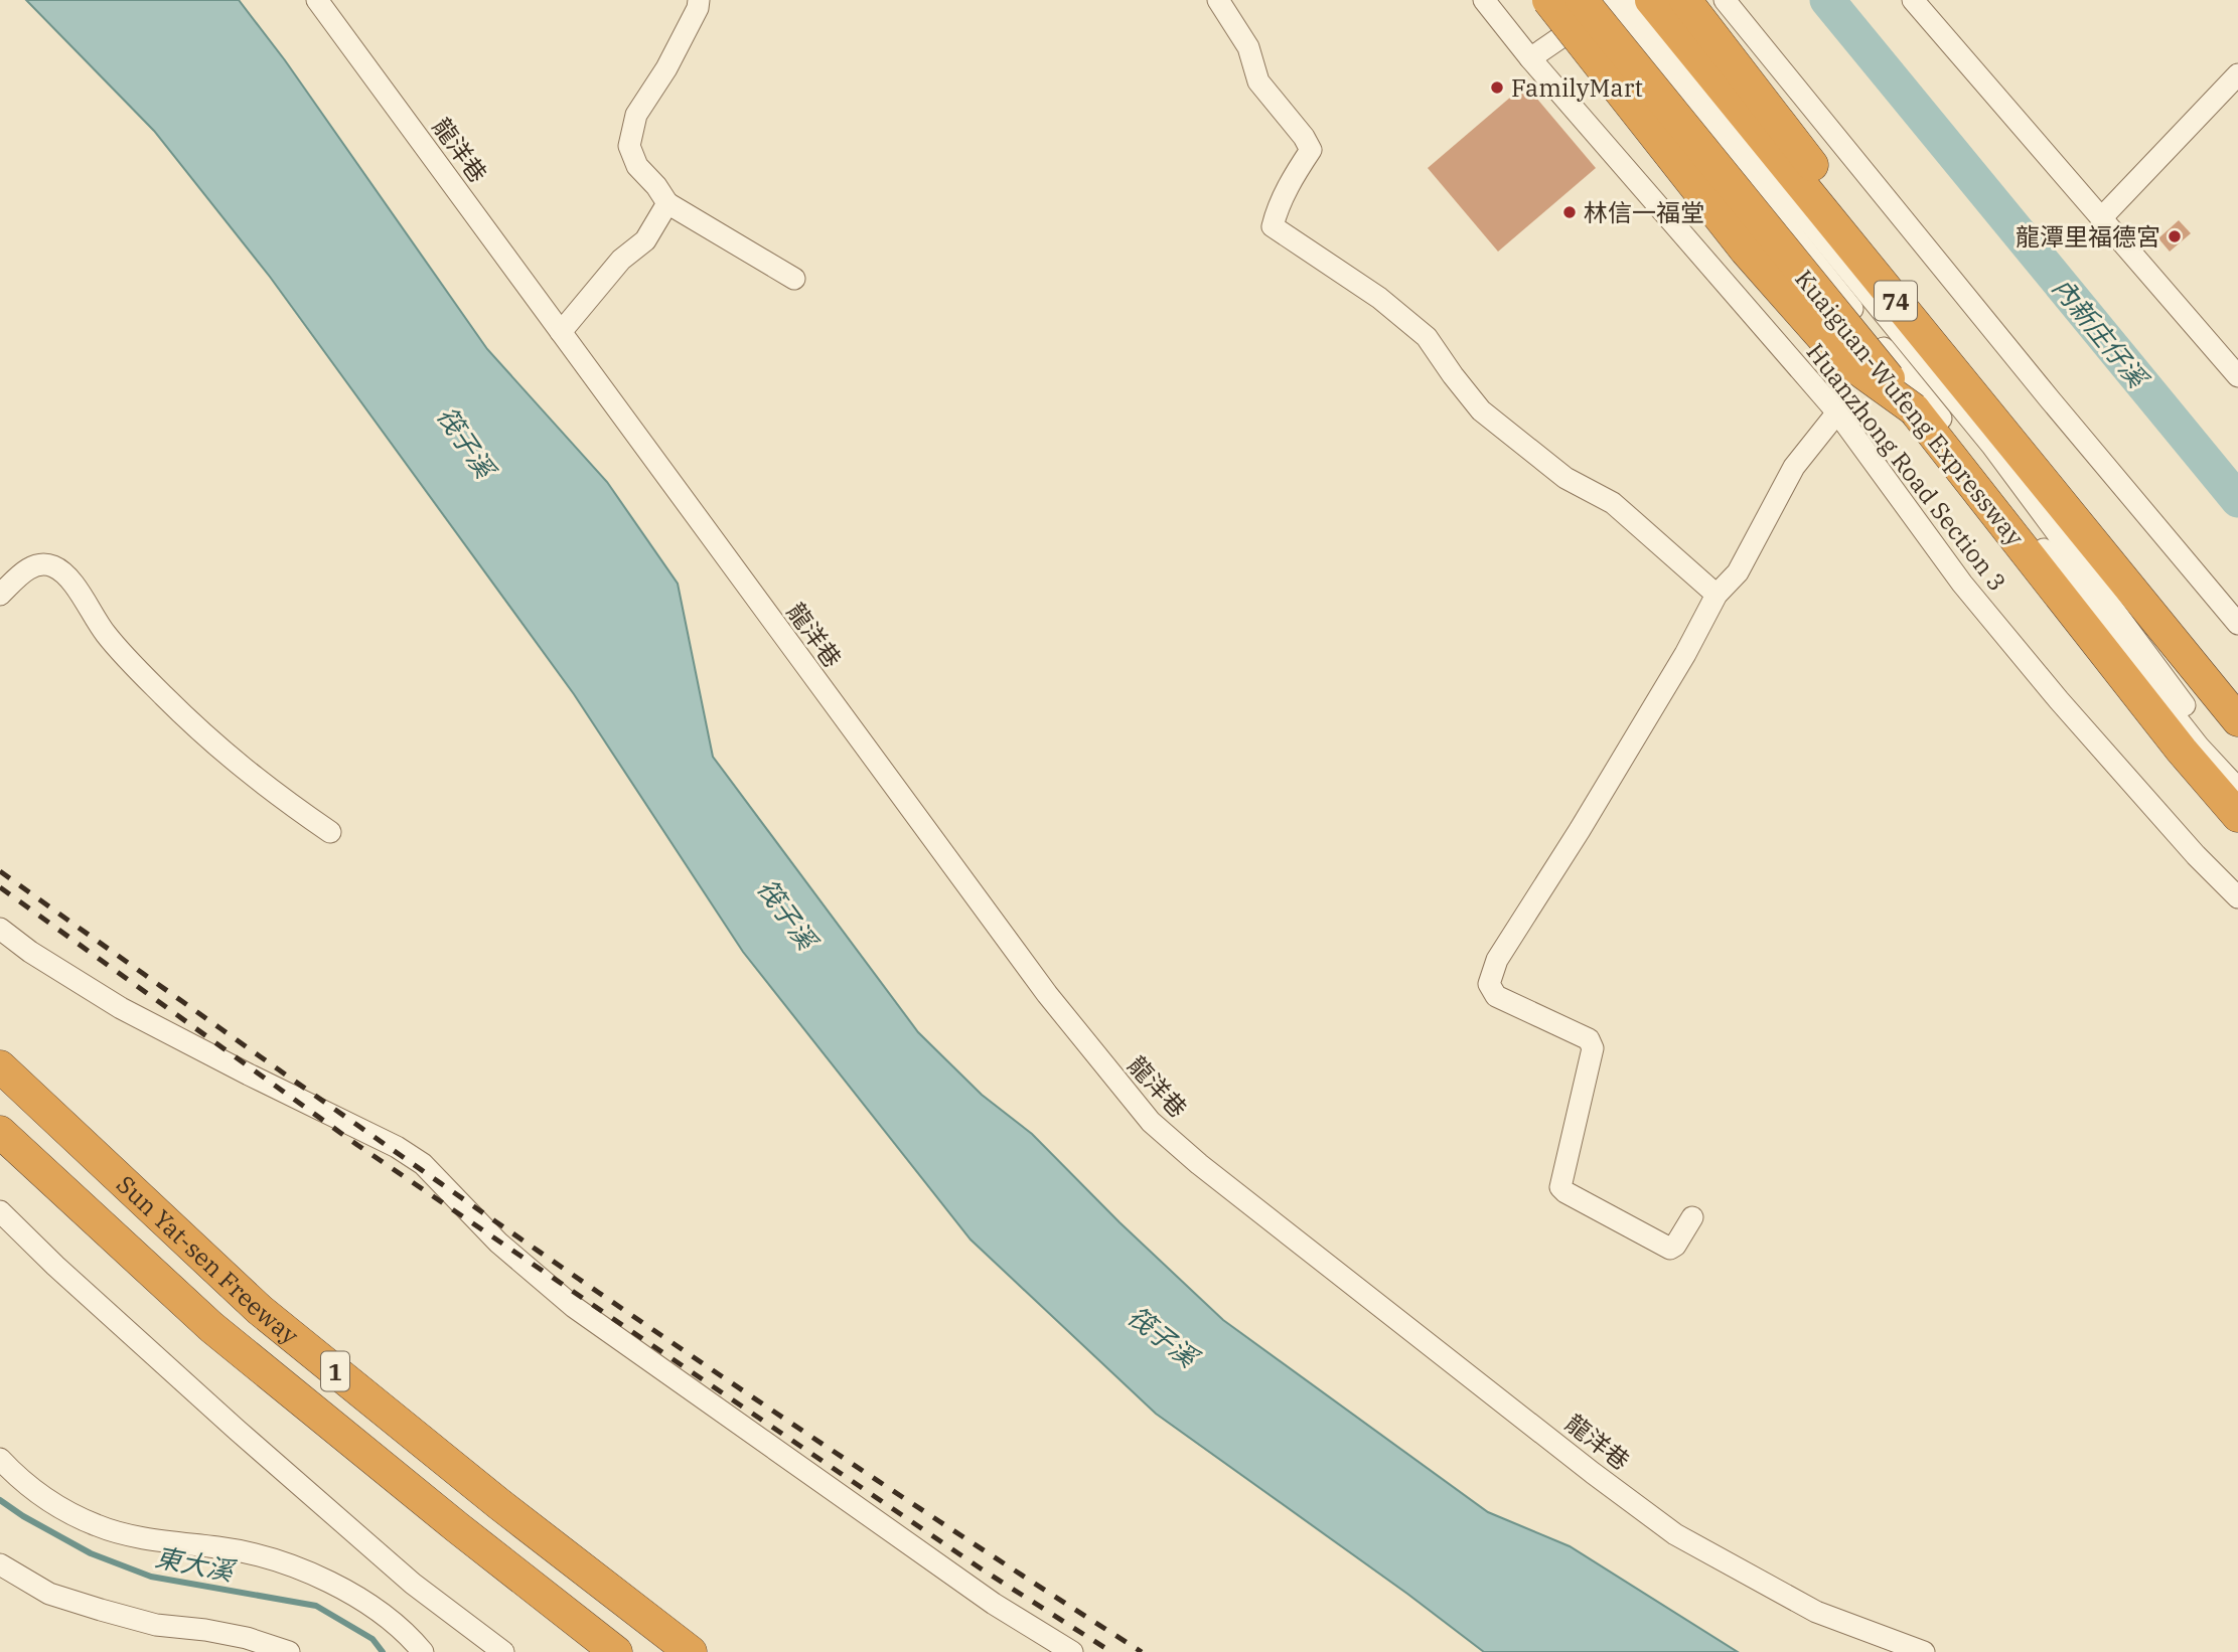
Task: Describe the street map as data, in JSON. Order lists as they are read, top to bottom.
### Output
{
  "streets": {
    "highway": [
      "74",
      "Kuaiguan-Wufeng Expressway",
      "Sun Yat-sen Freeway",
      "1"
    ],
    "street": ["龍洋巷", "Huanzhong Road Section 3"]
  },
  "water": ["內新庄仔溪", "筏子溪", "東大溪"],
  "places": ["FamilyMart", "林信一福堂", "龍潭里福德宮"]
}
